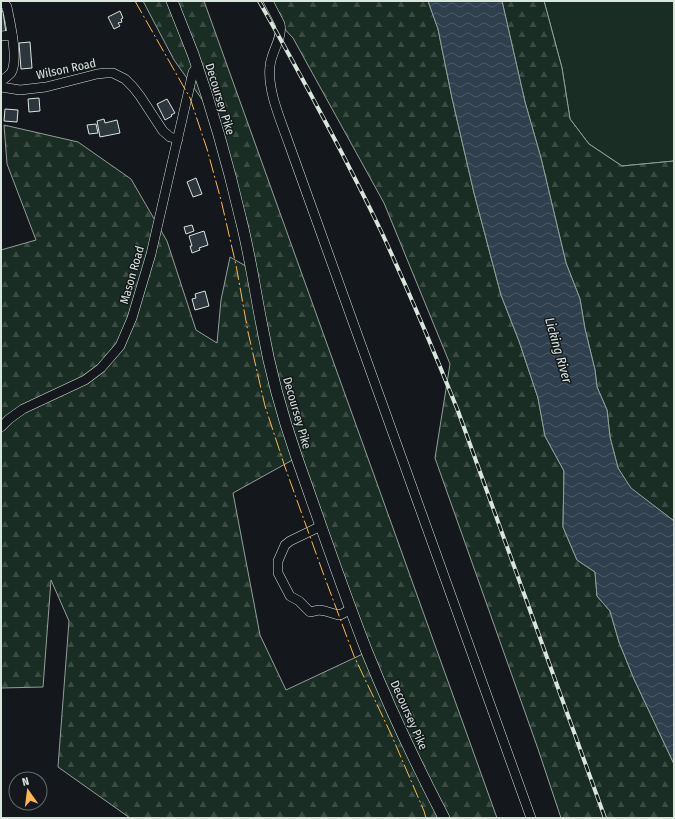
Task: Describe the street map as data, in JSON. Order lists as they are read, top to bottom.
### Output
{
  "streets": {
    "main road": ["Decoursey Pike"],
    "street": ["Wilson Road", "Mason Road"]
  },
  "crossings": [
    ["Wilson Road", "Mason Road"],
    ["Decoursey Pike", "Mason Road"]
  ],
  "water": ["Licking River"],
  "north": "top"
}
